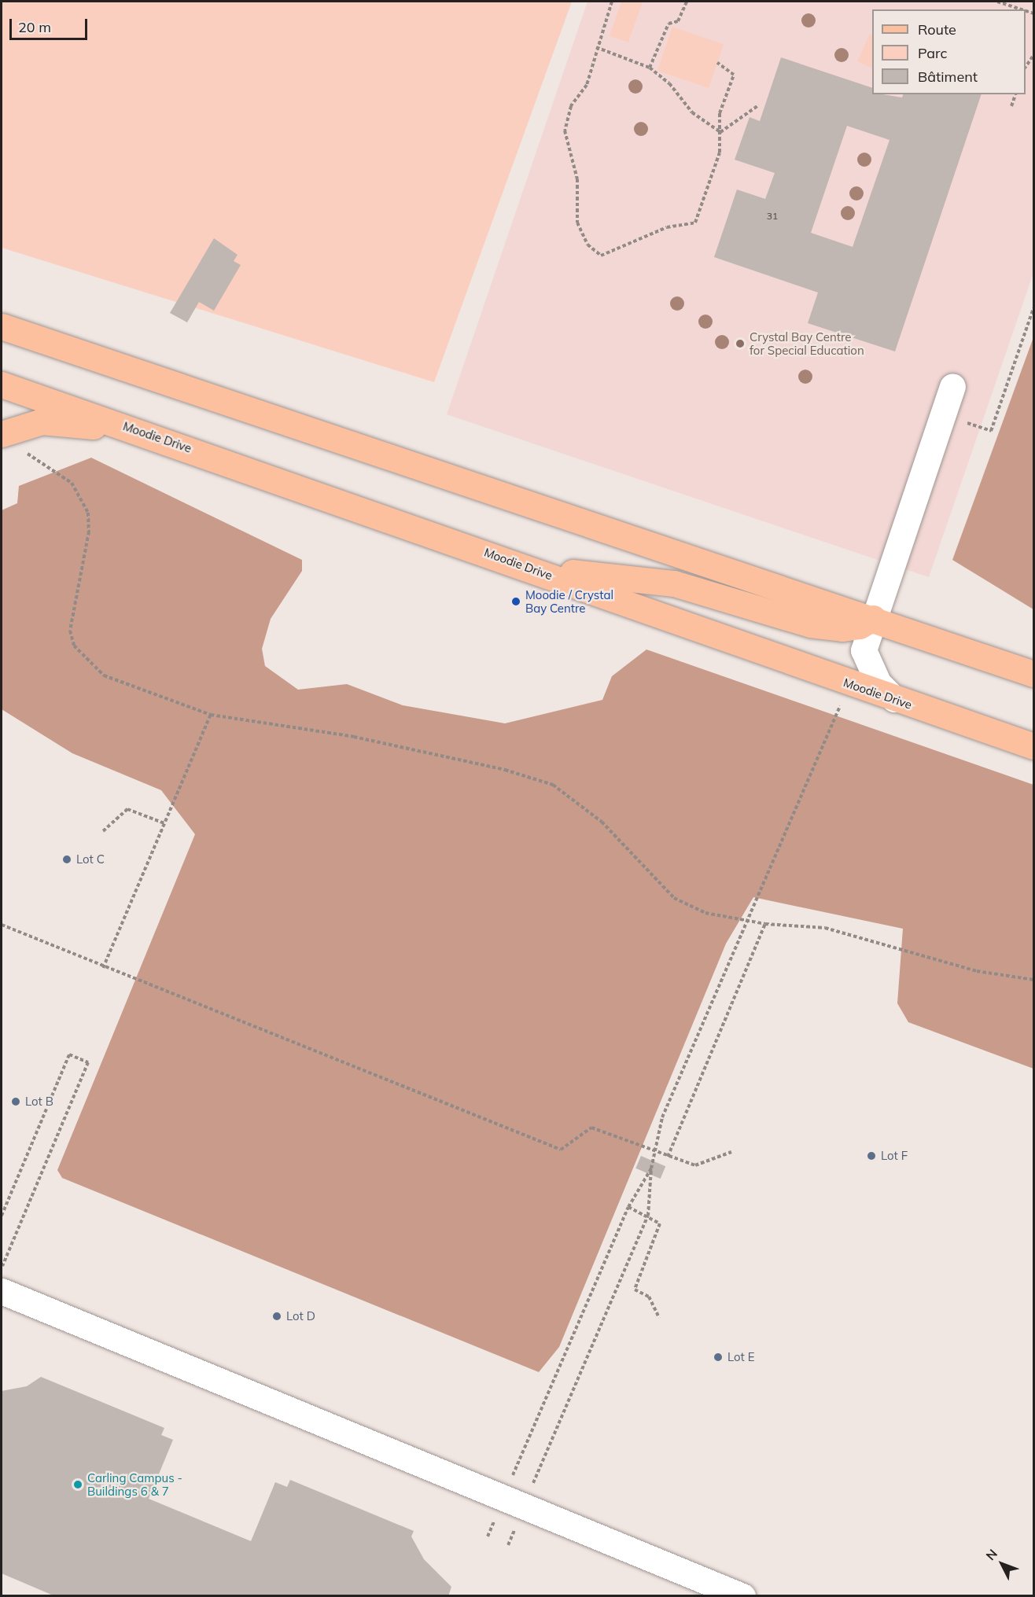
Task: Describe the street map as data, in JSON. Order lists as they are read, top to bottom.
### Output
{
  "streets": {
    "main road": ["Moodie Drive"]
  },
  "places": [
    "Crystal Bay Centre for Special Education",
    "Moodie / Crystal Bay Centre",
    "Lot C",
    "Lot B",
    "Lot F",
    "Lot D",
    "Lot E",
    "Carling Campus - Buildings 6 & 7"
  ],
  "house_numbers": ["31"],
  "legend": ["Route", "Parc", "Bâtiment"],
  "scale_bar": "20 m",
  "north": "top left"
}
